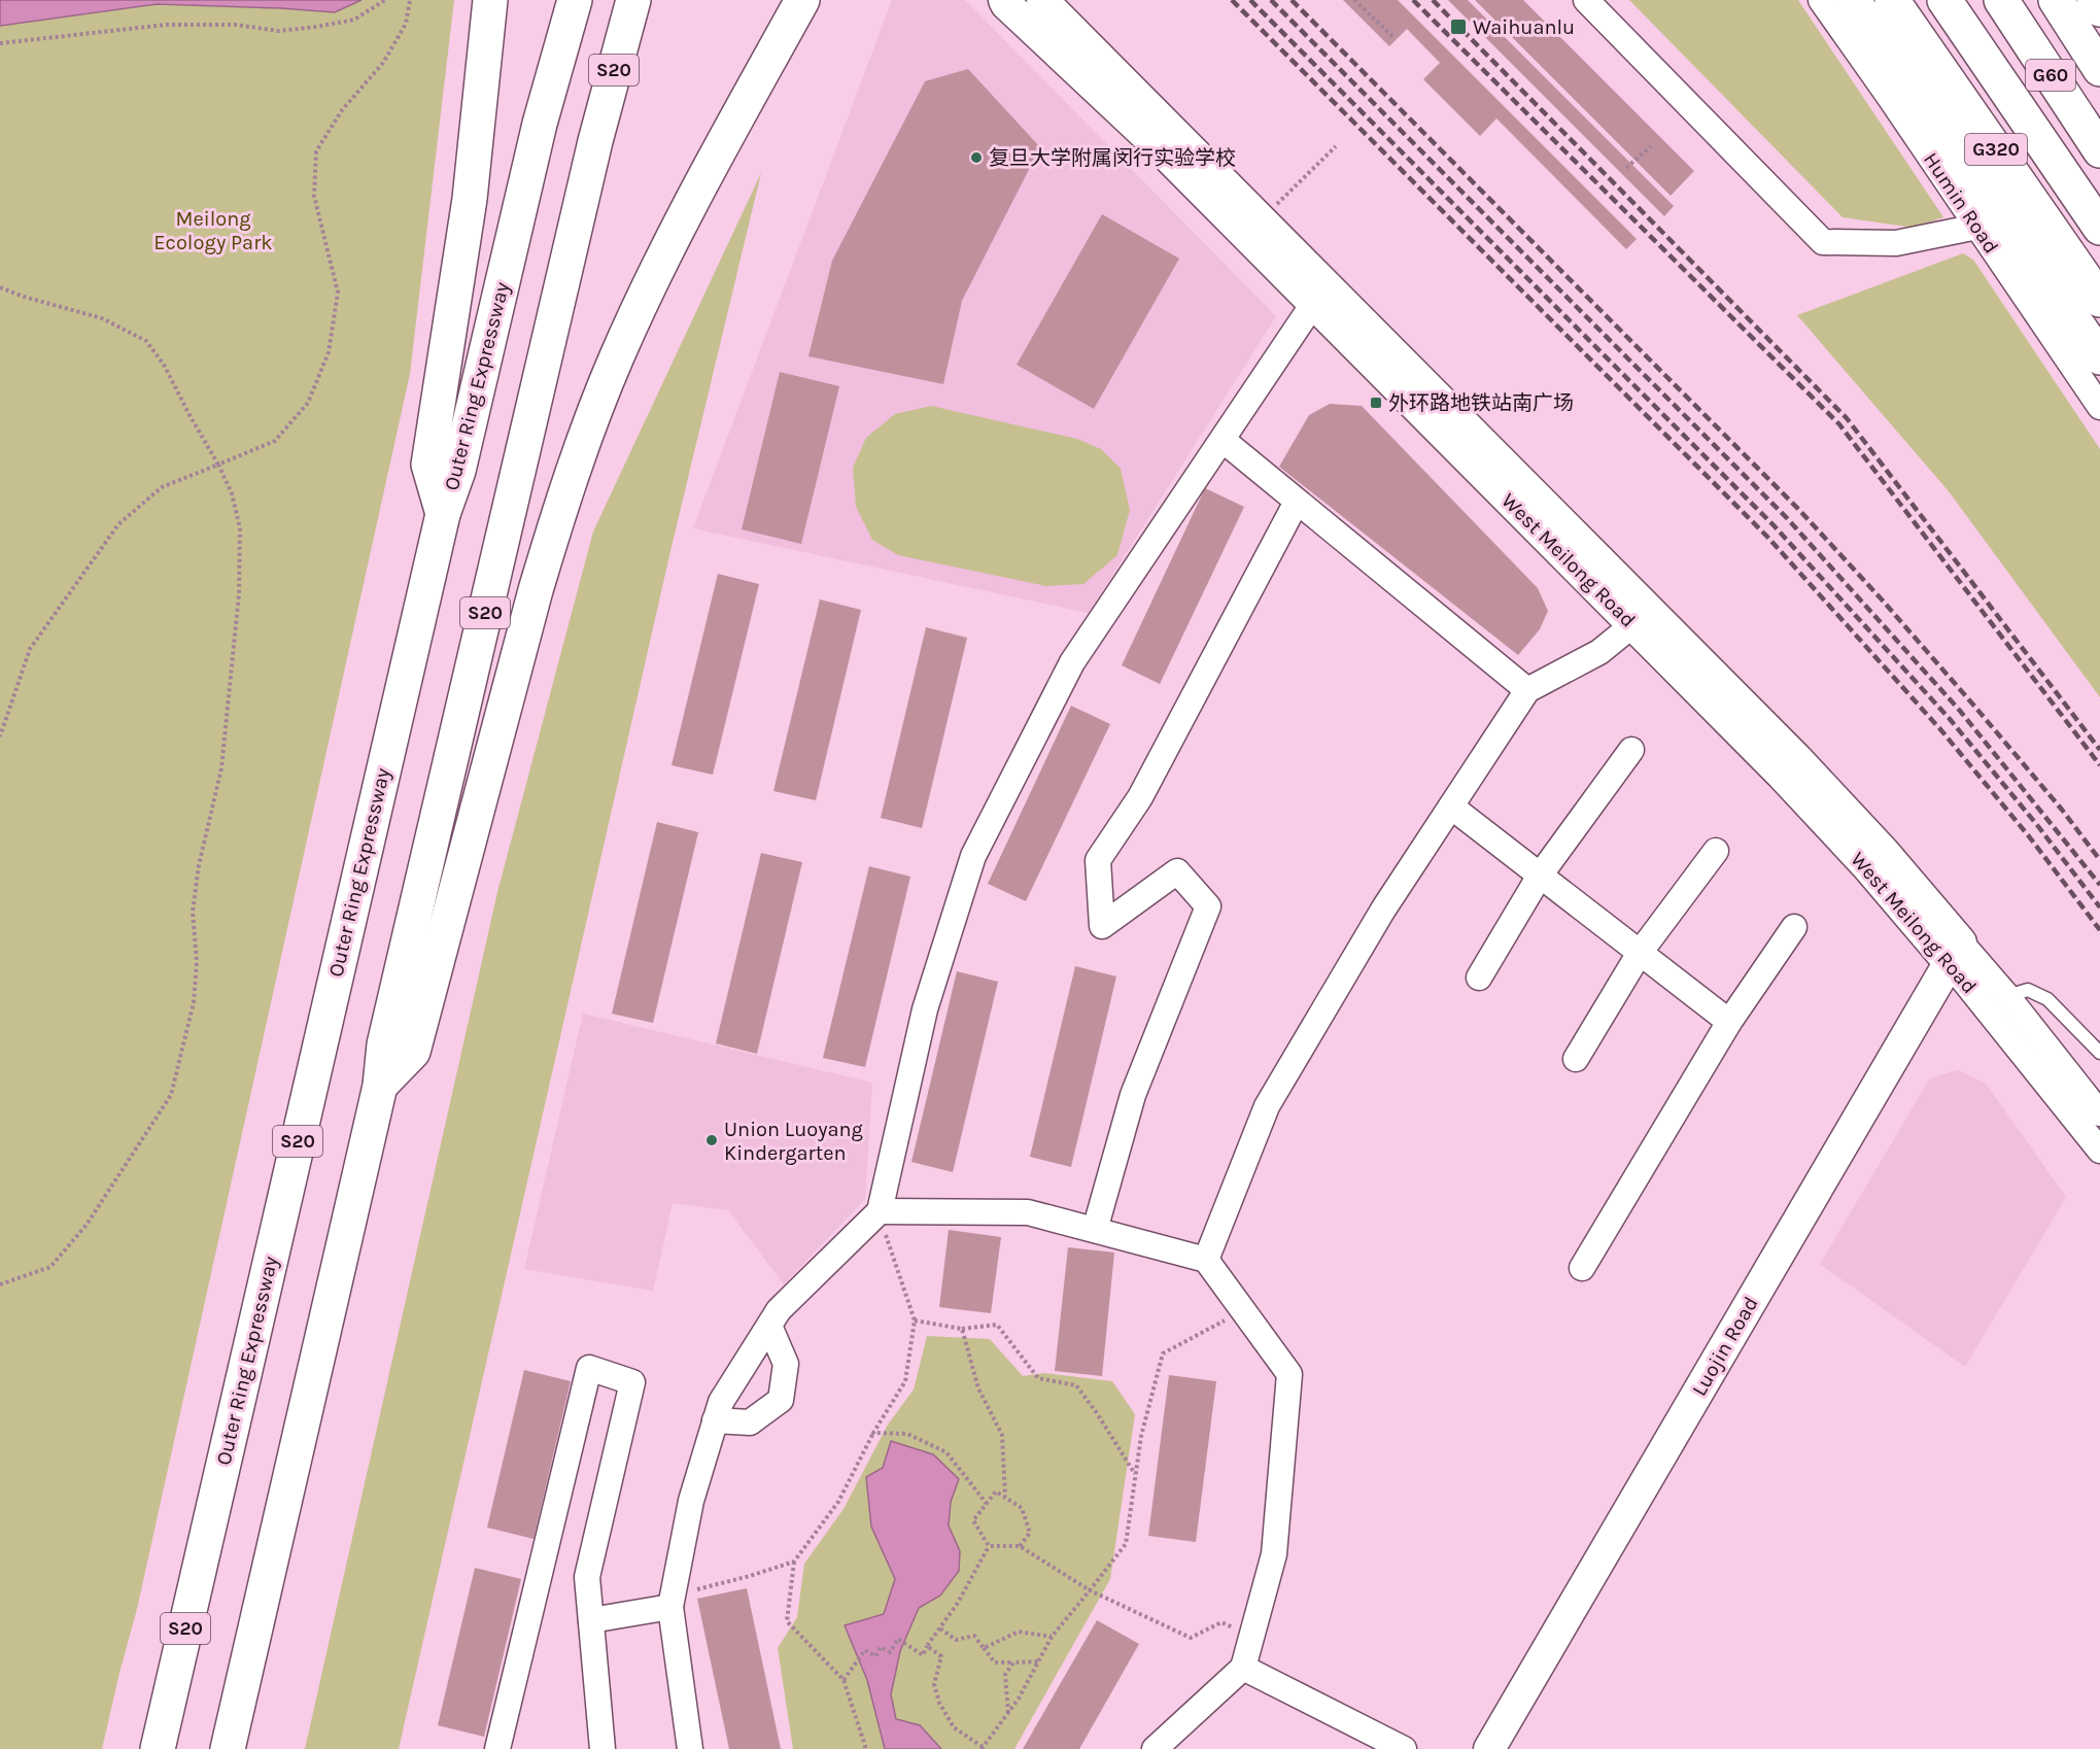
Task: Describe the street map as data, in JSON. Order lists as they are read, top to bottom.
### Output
{
  "streets": {
    "highway": [
      "S20",
      "G60",
      "G320",
      "Outer Ring Expressway"
    ],
    "street": ["Humin Road", "West Meilong Road", "Luojin Road"]
  },
  "crossings": [
    ["West Meilong Road", "Luojin Road"]
  ],
  "parks": ["Meilong Ecology Park"],
  "places": {
    "transit": ["Waihuanlu", "外环路地铁站南广场"],
    "other": ["复旦大学附属闵行实验学校", "Union Luoyang Kindergarten"]
  }
}
